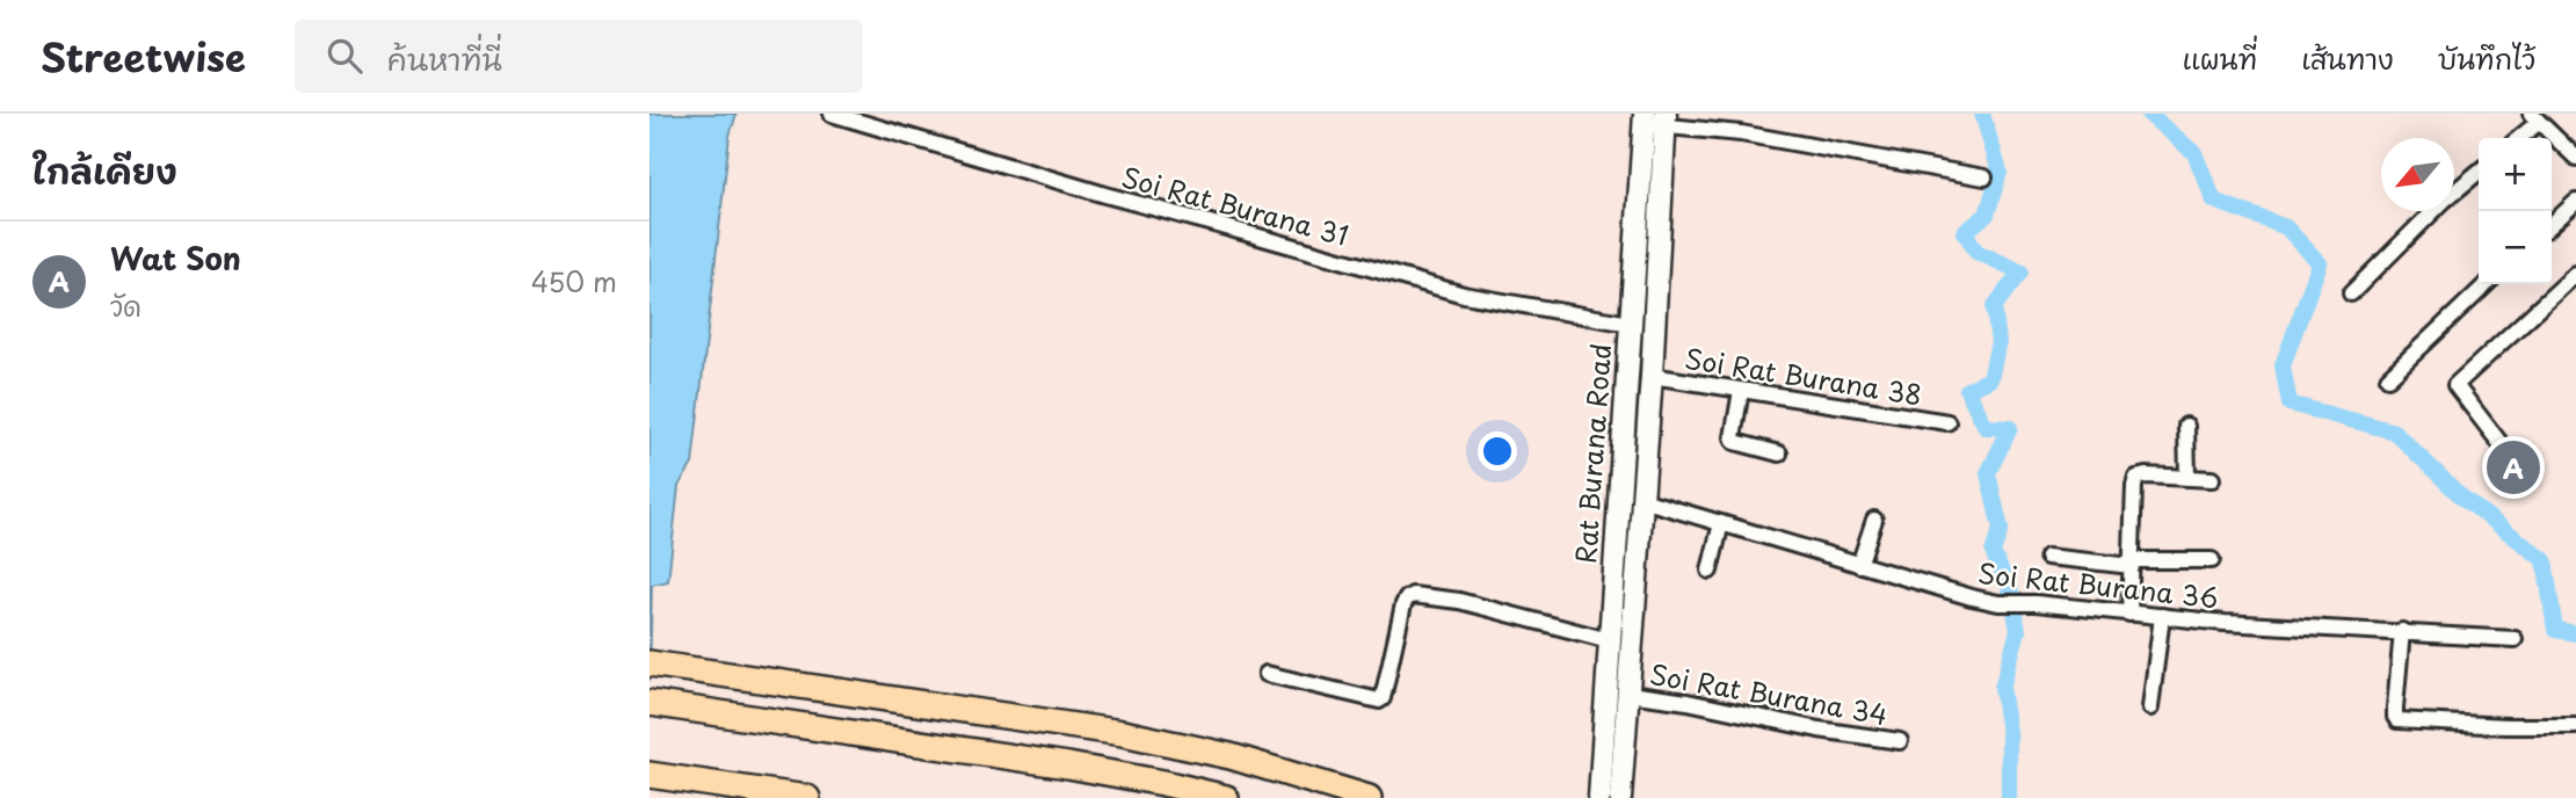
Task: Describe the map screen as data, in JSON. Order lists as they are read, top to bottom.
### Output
{
  "streets": {
    "main road": ["Rat Burana Road"],
    "street": [
      "Soi Rat Burana 31",
      "Soi Rat Burana 38",
      "Soi Rat Burana 36",
      "Soi Rat Burana 34"
    ]
  },
  "crossings": [
    ["Soi Rat Burana 31", "Rat Burana Road"],
    ["Soi Rat Burana 38", "Rat Burana Road"],
    ["Rat Burana Road", "Soi Rat Burana 36"],
    ["Rat Burana Road", "Soi Rat Burana 34"]
  ],
  "north": "bottom left",
  "page": {
    "header": "Streetwise",
    "search": "ค้นหาที่นี่",
    "nav": ["แผนที่", "เส้นทาง", "บันทึกไว้"],
    "heading": "ใกล้เคียง",
    "map_buttons": ["+", "−"],
    "list": [
      {
        "mark": "A",
        "name": "Wat Son",
        "note": "วัด",
        "value": "450 m"
      }
    ],
    "pins": "A"
  }
}
